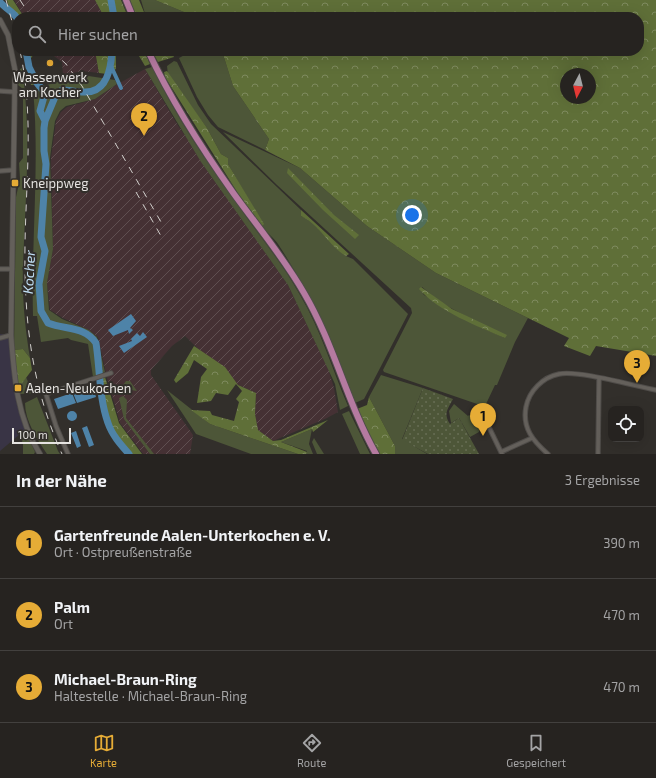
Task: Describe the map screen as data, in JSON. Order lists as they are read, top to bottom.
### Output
{
  "water": ["Kocher"],
  "places": {
    "other": ["Wasserwerk am Kocher"],
    "transit": ["Kneippweg", "Aalen-Neukochen"]
  },
  "scale_bar": "100 m",
  "north": "bottom",
  "page": {
    "search": "Hier suchen",
    "pins": ["2", "3", "1"],
    "scale": "100 m",
    "heading": ["In der Nähe", "3 Ergebnisse"],
    "list": [
      {
        "mark": "1",
        "name": "Gartenfreunde Aalen-Unterkochen e. V.",
        "note": "Ort · Ostpreußenstraße",
        "value": "390 m"
      },
      {
        "mark": "2",
        "name": "Palm",
        "note": "Ort",
        "value": "470 m"
      },
      {
        "mark": "3",
        "name": "Michael-Braun-Ring",
        "note": "Haltestelle · Michael-Braun-Ring",
        "value": "470 m"
      }
    ],
    "nav": ["Karte", "Route", "Gespeichert"]
  }
}
